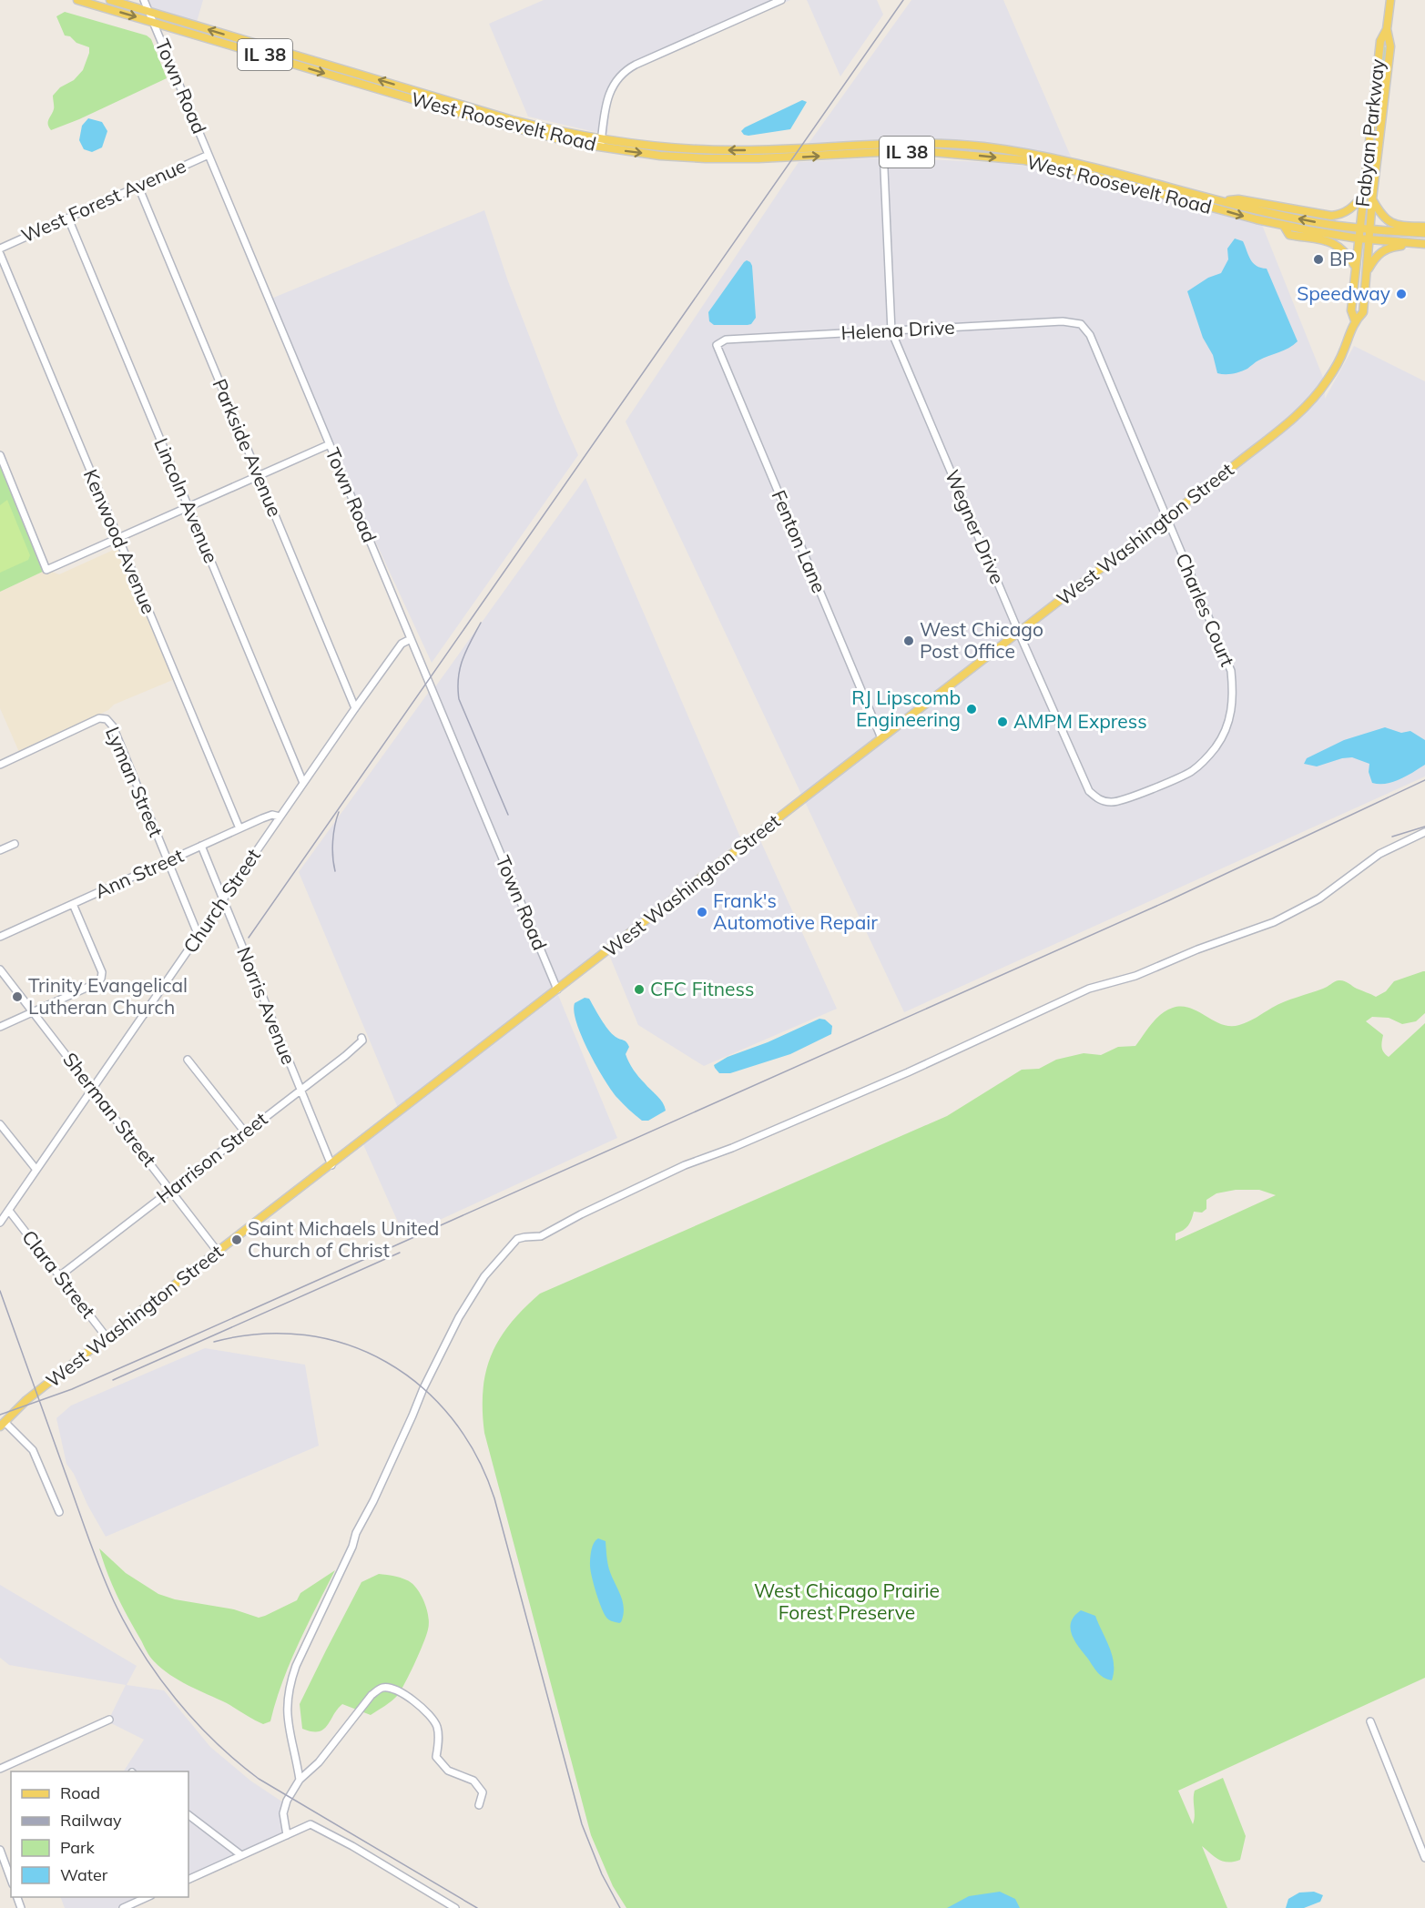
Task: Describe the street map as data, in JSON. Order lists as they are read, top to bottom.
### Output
{
  "streets": {
    "main road": [
      "IL 38",
      "West Roosevelt Road",
      "Fabyan Parkway",
      "West Washington Street"
    ],
    "street": [
      "Town Road",
      "West Forest Avenue",
      "Helena Drive",
      "Parkside Avenue",
      "Lincoln Avenue",
      "Wegner Drive",
      "Kenwood Avenue",
      "Fenton Lane",
      "Charles Court",
      "Lyman Street",
      "Ann Street",
      "Church Street",
      "Norris Avenue",
      "Sherman Street",
      "Harrison Street",
      "Clara Street"
    ]
  },
  "crossings": [
    ["Town Road", "West Roosevelt Road"],
    ["Town Road", "West Forest Avenue"],
    ["Town Road", "West Washington Street"],
    ["Town Road", "Church Street"],
    ["West Roosevelt Road", "Fabyan Parkway"],
    ["West Roosevelt Road", "Wegner Drive"],
    ["West Roosevelt Road", "West Washington Street"],
    ["Fabyan Parkway", "West Washington Street"],
    ["West Forest Avenue", "Parkside Avenue"],
    ["West Forest Avenue", "Lincoln Avenue"],
    ["Helena Drive", "Wegner Drive"],
    ["Helena Drive", "Fenton Lane"],
    ["Helena Drive", "Charles Court"],
    ["Parkside Avenue", "Church Street"],
    ["Lincoln Avenue", "Church Street"],
    ["Wegner Drive", "West Washington Street"],
    ["Wegner Drive", "Charles Court"],
    ["West Washington Street", "Fenton Lane"],
    ["West Washington Street", "Charles Court"],
    ["West Washington Street", "Norris Avenue"],
    ["West Washington Street", "Sherman Street"],
    ["West Washington Street", "Clara Street"],
    ["Kenwood Avenue", "Ann Street"],
    ["Lyman Street", "Ann Street"],
    ["Lyman Street", "Church Street"],
    ["Ann Street", "Church Street"],
    ["Ann Street", "Norris Avenue"],
    ["Church Street", "Norris Avenue"],
    ["Church Street", "Sherman Street"],
    ["Church Street", "Clara Street"],
    ["Norris Avenue", "Harrison Street"],
    ["Sherman Street", "Harrison Street"],
    ["Harrison Street", "Clara Street"]
  ],
  "parks": ["West Chicago Prairie Forest Preserve"],
  "places": [
    "BP",
    "Speedway",
    "West Chicago Post Office",
    "RJ Lipscomb Engineering",
    "AMPM Express",
    "Frank's Automotive Repair",
    "CFC Fitness",
    "Trinity Evangelical Lutheran Church",
    "Saint Michaels United Church of Christ"
  ],
  "legend": [
    "Road",
    "Railway",
    "Park",
    "Water"
  ]
}
